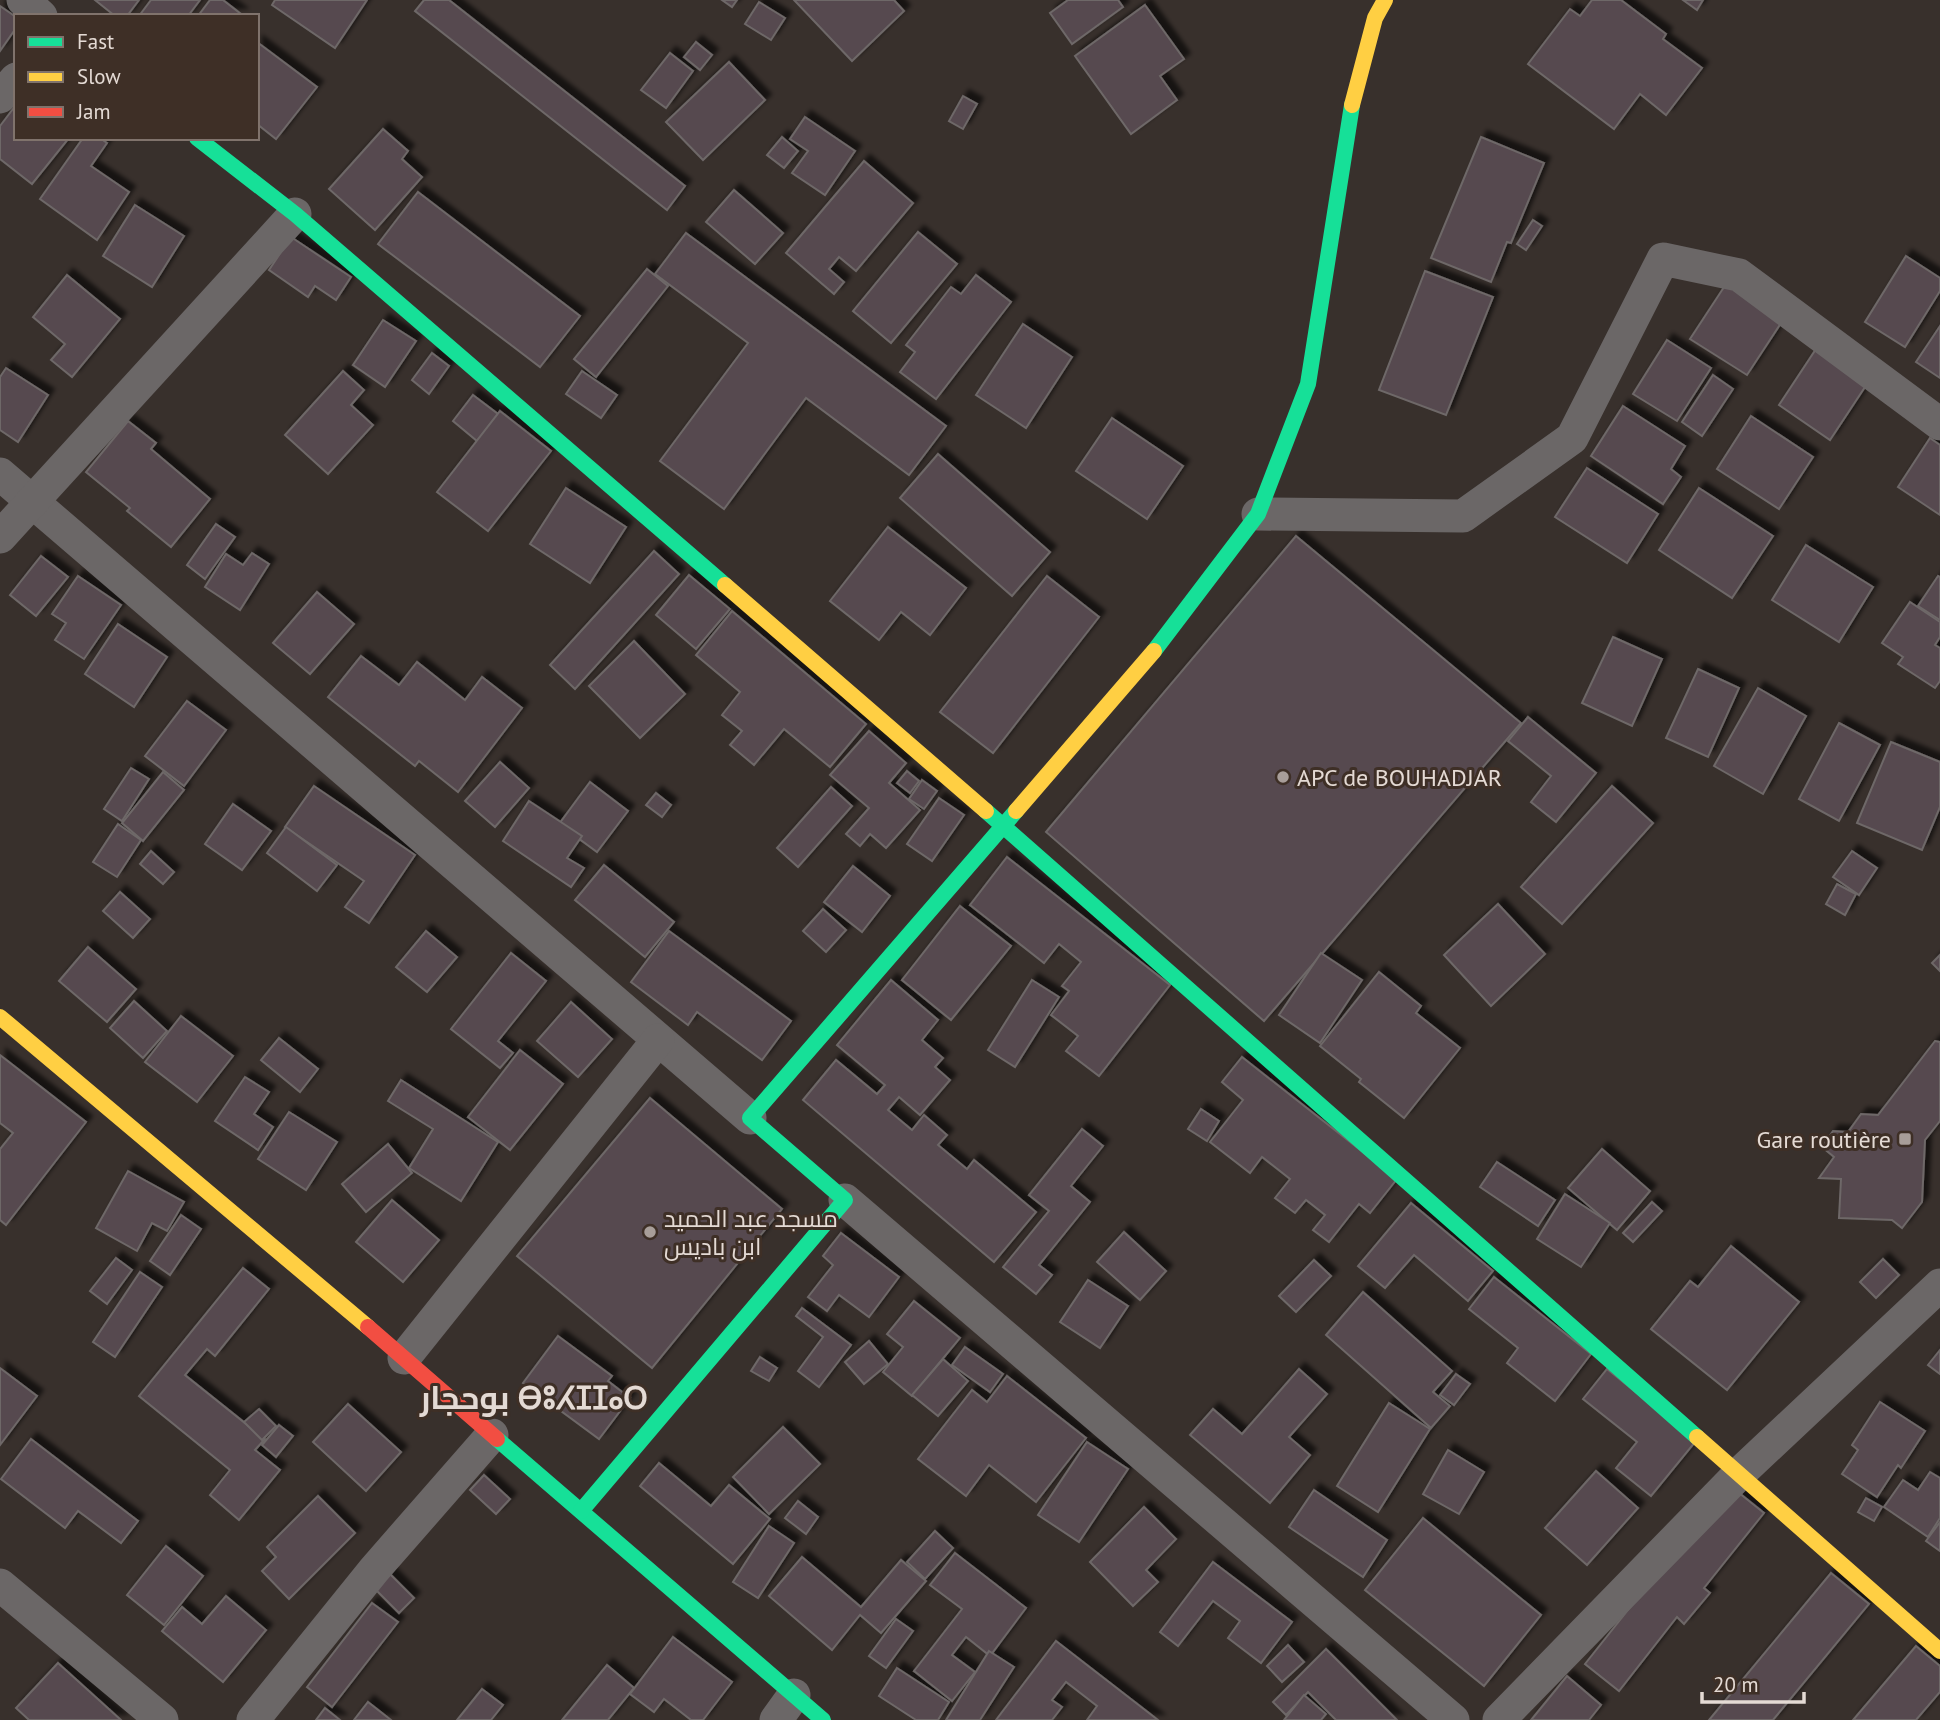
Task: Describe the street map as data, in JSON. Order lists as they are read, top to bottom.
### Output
{
  "districts": ["بوحجار ⴱⵓⵃⵊⵊⴰⵔ"],
  "places": {
    "other": ["APC de BOUHADJAR", "مسجد عبد الحميد ابن باديس"],
    "transit": ["Gare routière"]
  },
  "legend": ["Fast", "Slow", "Jam"],
  "scale_bar": "20 m"
}
